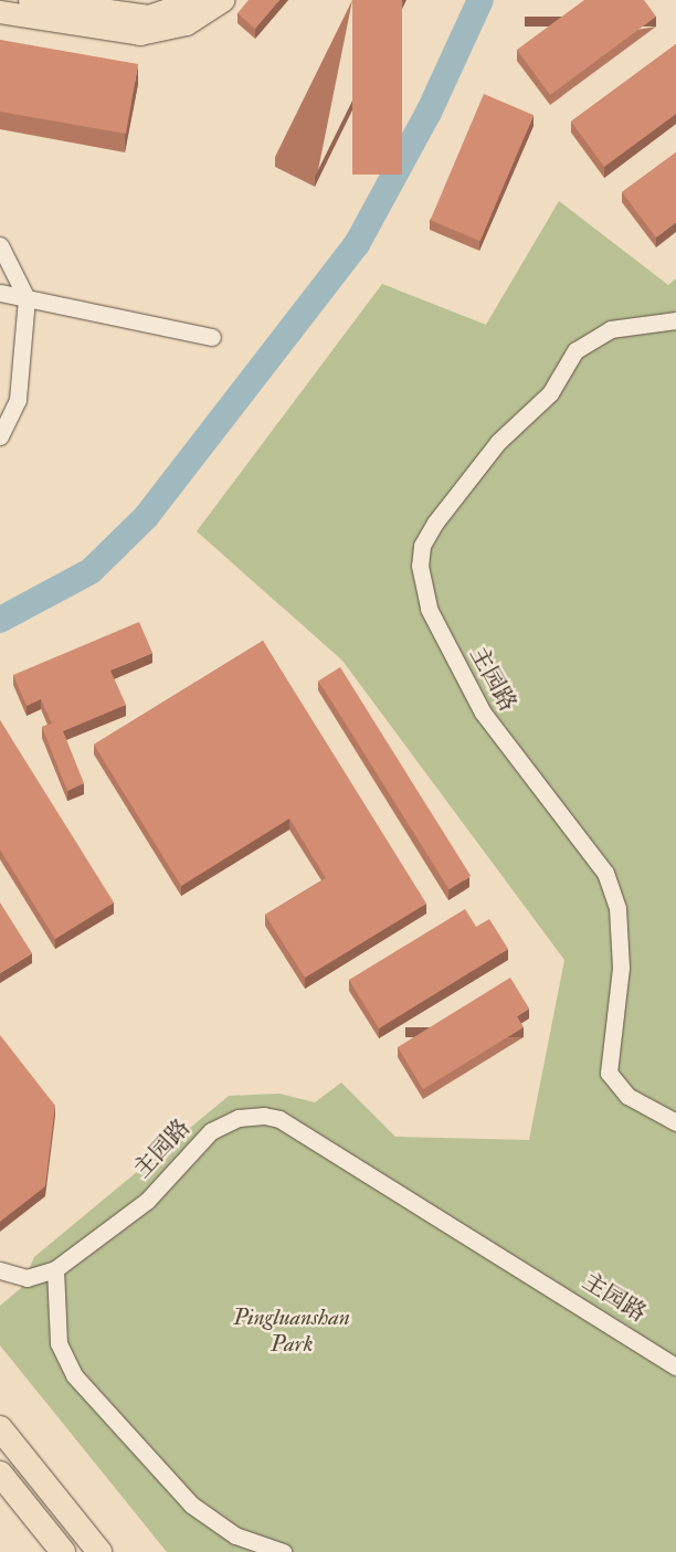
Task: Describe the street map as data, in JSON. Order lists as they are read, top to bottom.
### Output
{
  "streets": {
    "street": ["主园路"]
  },
  "parks": ["Pingluanshan Park"]
}
